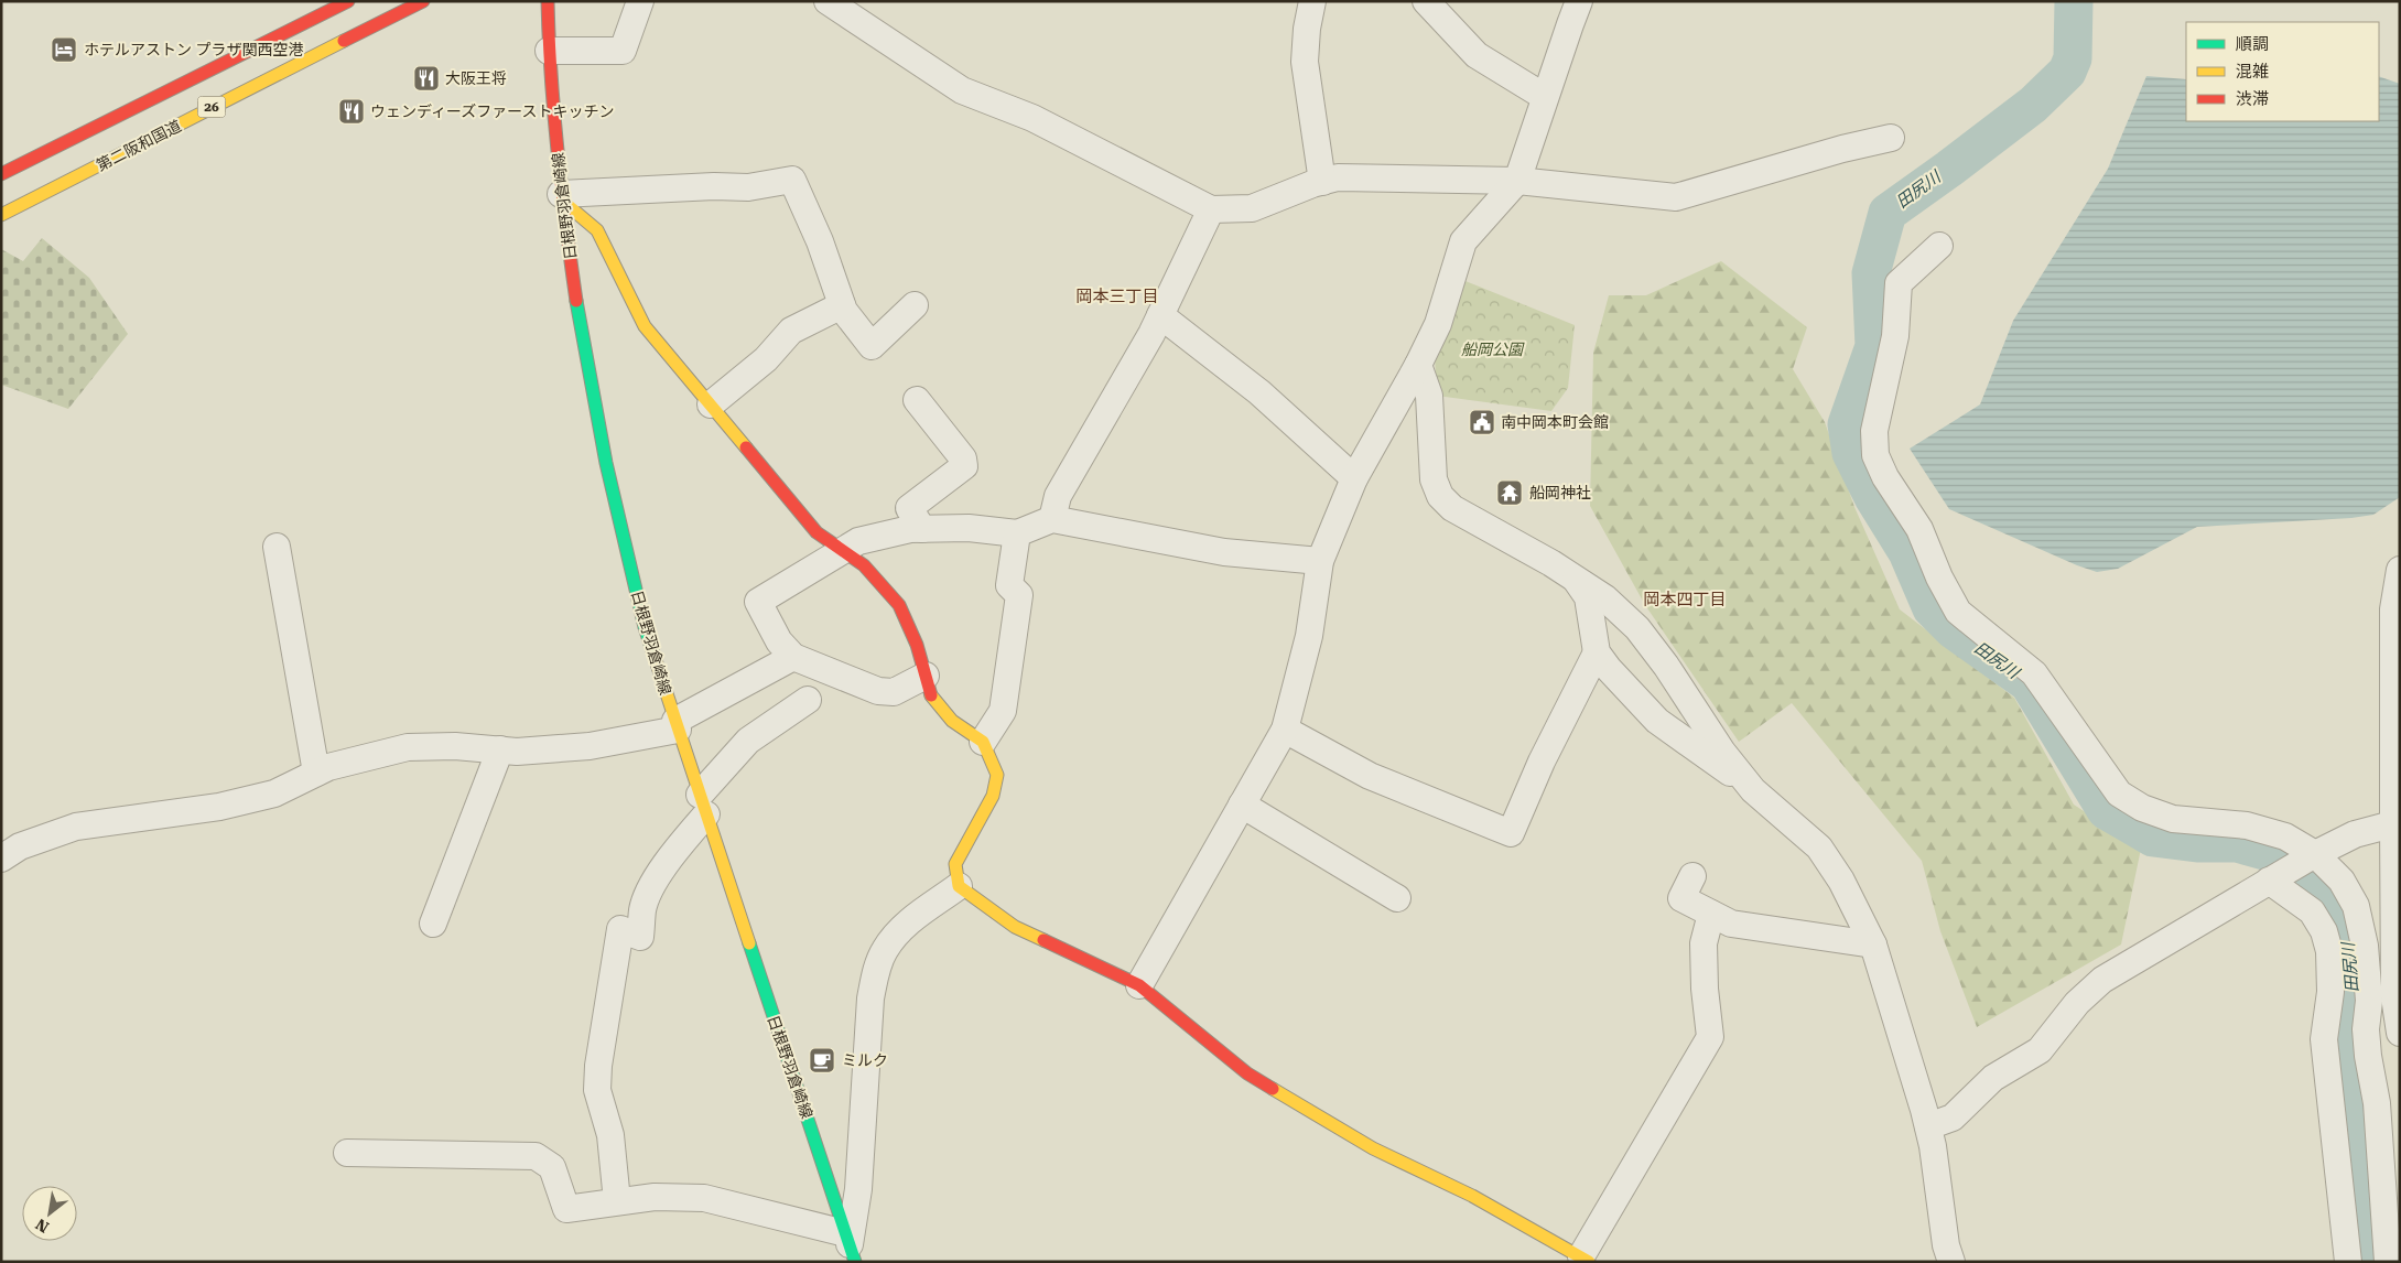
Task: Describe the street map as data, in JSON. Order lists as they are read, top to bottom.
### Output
{
  "streets": {
    "main road": ["26", "第二阪和国道", "日根野羽倉崎線"]
  },
  "districts": ["岡本三丁目", "岡本四丁目"],
  "water": ["田尻川"],
  "parks": ["船岡公園"],
  "places": {
    "hotel": ["ホテルアストン プラザ関西空港"],
    "restaurant": ["大阪王将", "ウェンディーズファーストキッチン"],
    "public building": ["南中岡本町会館"],
    "temple": ["船岡神社"],
    "cafe": ["ミルク"]
  },
  "legend": ["順調", "混雑", "渋滞"],
  "north": "bottom left"
}
